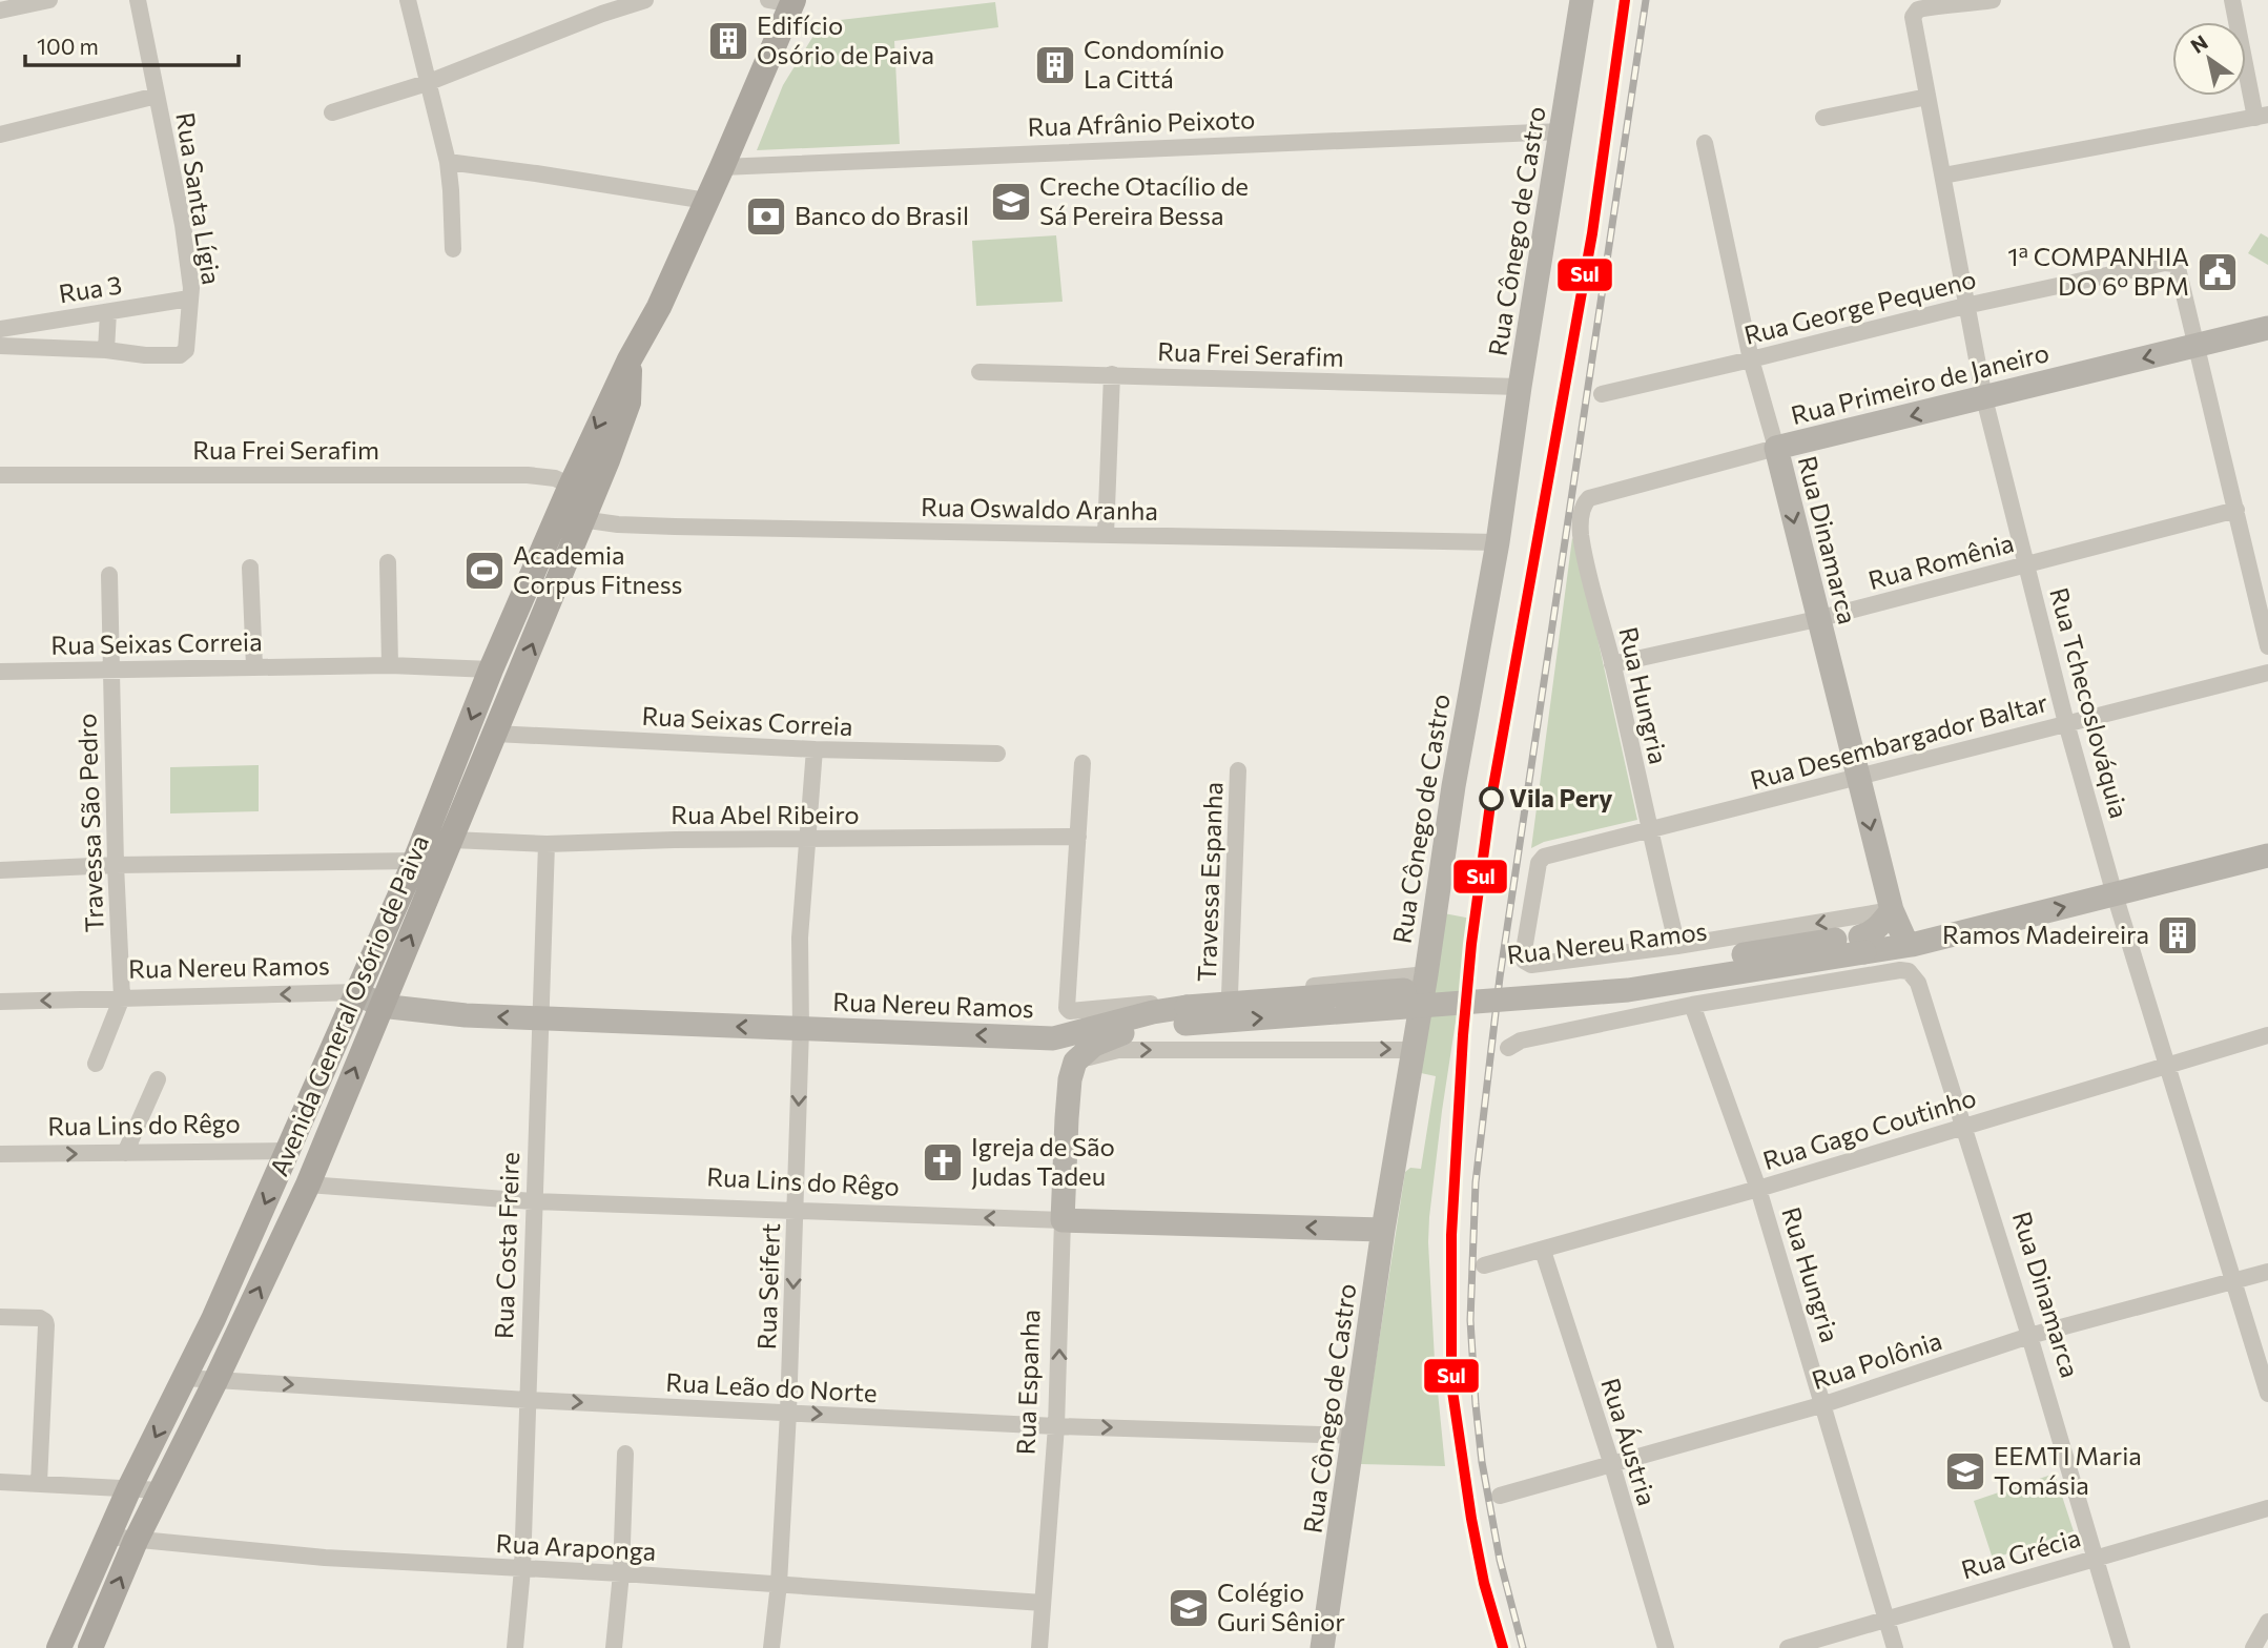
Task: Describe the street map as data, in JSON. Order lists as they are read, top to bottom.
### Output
{
  "streets": {
    "main road": ["Avenida General Osório de Paiva"],
    "street": [
      "Rua Afrânio Peixoto",
      "Rua Santa Lígia",
      "Rua Cônego de Castro",
      "Rua 3",
      "Rua George Pequeno",
      "Rua Frei Serafim",
      "Rua Primeiro de Janeiro",
      "Rua Oswaldo Aranha",
      "Rua Dinamarca",
      "Rua Romênia",
      "Rua Seixas Correia",
      "Rua Hungria",
      "Rua Tchecoslováquia",
      "Rua Desembargador Baltar",
      "Rua Abel Ribeiro",
      "Travessa São Pedro",
      "Travessa Espanha",
      "Rua Nereu Ramos",
      "Rua Lins do Rêgo",
      "Rua Gago Coutinho",
      "Rua Costa Freire",
      "Rua Seifert",
      "Rua Polônia",
      "Rua Espanha",
      "Rua Leão do Norte",
      "Rua Áustria",
      "Rua Araponga",
      "Rua Grécia"
    ]
  },
  "crossings": [
    ["Rua Afrânio Peixoto", "Rua Cônego de Castro"],
    ["Rua Afrânio Peixoto", "Avenida General Osório de Paiva"],
    ["Rua Santa Lígia", "Rua 3"],
    ["Rua Cônego de Castro", "Rua Frei Serafim"],
    ["Rua Cônego de Castro", "Rua Oswaldo Aranha"],
    ["Rua Cônego de Castro", "Rua Nereu Ramos"],
    ["Rua Cônego de Castro", "Rua Lins do Rêgo"],
    ["Rua Cônego de Castro", "Rua Leão do Norte"],
    ["Rua George Pequeno", "Rua Primeiro de Janeiro"],
    ["Rua George Pequeno", "Rua Dinamarca"],
    ["Rua George Pequeno", "Rua Tchecoslováquia"],
    ["Rua Frei Serafim", "Avenida General Osório de Paiva"],
    ["Rua Primeiro de Janeiro", "Rua Dinamarca"],
    ["Rua Primeiro de Janeiro", "Rua Hungria"],
    ["Rua Primeiro de Janeiro", "Rua Tchecoslováquia"],
    ["Rua Oswaldo Aranha", "Avenida General Osório de Paiva"],
    ["Rua Dinamarca", "Rua Romênia"],
    ["Rua Dinamarca", "Rua Hungria"],
    ["Rua Dinamarca", "Rua Desembargador Baltar"],
    ["Rua Dinamarca", "Rua Nereu Ramos"],
    ["Rua Dinamarca", "Rua Gago Coutinho"],
    ["Rua Dinamarca", "Rua Polônia"],
    ["Rua Dinamarca", "Rua Grécia"],
    ["Rua Romênia", "Rua Hungria"],
    ["Rua Romênia", "Rua Tchecoslováquia"],
    ["Rua Seixas Correia", "Travessa São Pedro"],
    ["Rua Seixas Correia", "Avenida General Osório de Paiva"],
    ["Rua Seixas Correia", "Rua Seifert"],
    ["Rua Hungria", "Rua Desembargador Baltar"],
    ["Rua Hungria", "Rua Nereu Ramos"],
    ["Rua Hungria", "Rua Gago Coutinho"],
    ["Rua Hungria", "Rua Polônia"],
    ["Rua Hungria", "Rua Grécia"],
    ["Rua Tchecoslováquia", "Rua Desembargador Baltar"],
    ["Rua Tchecoslováquia", "Rua Nereu Ramos"],
    ["Rua Tchecoslováquia", "Rua Gago Coutinho"],
    ["Rua Tchecoslováquia", "Rua Polônia"],
    ["Rua Desembargador Baltar", "Rua Nereu Ramos"],
    ["Rua Abel Ribeiro", "Rua Nereu Ramos"],
    ["Rua Abel Ribeiro", "Avenida General Osório de Paiva"],
    ["Rua Abel Ribeiro", "Rua Costa Freire"],
    ["Rua Abel Ribeiro", "Rua Seifert"],
    ["Travessa São Pedro", "Rua Nereu Ramos"],
    ["Travessa Espanha", "Rua Nereu Ramos"],
    ["Rua Nereu Ramos", "Avenida General Osório de Paiva"],
    ["Rua Nereu Ramos", "Rua Costa Freire"],
    ["Rua Nereu Ramos", "Rua Seifert"],
    ["Rua Nereu Ramos", "Rua Espanha"],
    ["Avenida General Osório de Paiva", "Rua Lins do Rêgo"],
    ["Avenida General Osório de Paiva", "Rua Leão do Norte"],
    ["Avenida General Osório de Paiva", "Rua Araponga"],
    ["Rua Lins do Rêgo", "Rua Costa Freire"],
    ["Rua Lins do Rêgo", "Rua Seifert"],
    ["Rua Lins do Rêgo", "Rua Espanha"],
    ["Rua Gago Coutinho", "Rua Áustria"],
    ["Rua Costa Freire", "Rua Leão do Norte"],
    ["Rua Costa Freire", "Rua Araponga"],
    ["Rua Seifert", "Rua Leão do Norte"],
    ["Rua Seifert", "Rua Araponga"],
    ["Rua Polônia", "Rua Áustria"],
    ["Rua Espanha", "Rua Leão do Norte"],
    ["Rua Espanha", "Rua Araponga"]
  ],
  "one_way": ["Rua Primeiro de Janeiro", "Rua Seifert", "Rua Leão do Norte"],
  "places": {
    "building": ["Edifício Osório de Paiva", "Condomínio La Cittá", "Ramos Madeireira"],
    "school or university": ["Creche Otacílio de Sá Pereira Bessa", "EEMTI Maria Tomásia", "Colégio Guri Sênior"],
    "bank": ["Banco do Brasil"],
    "public building": ["1ª COMPANHIA DO 6º BPM"],
    "sports": ["Academia Corpus Fitness"],
    "other": ["Vila Pery"],
    "church": ["Igreja de São Judas Tadeu"]
  },
  "lines": ["transit line Sul"],
  "scale_bar": "100 m",
  "north": "top left"
}
